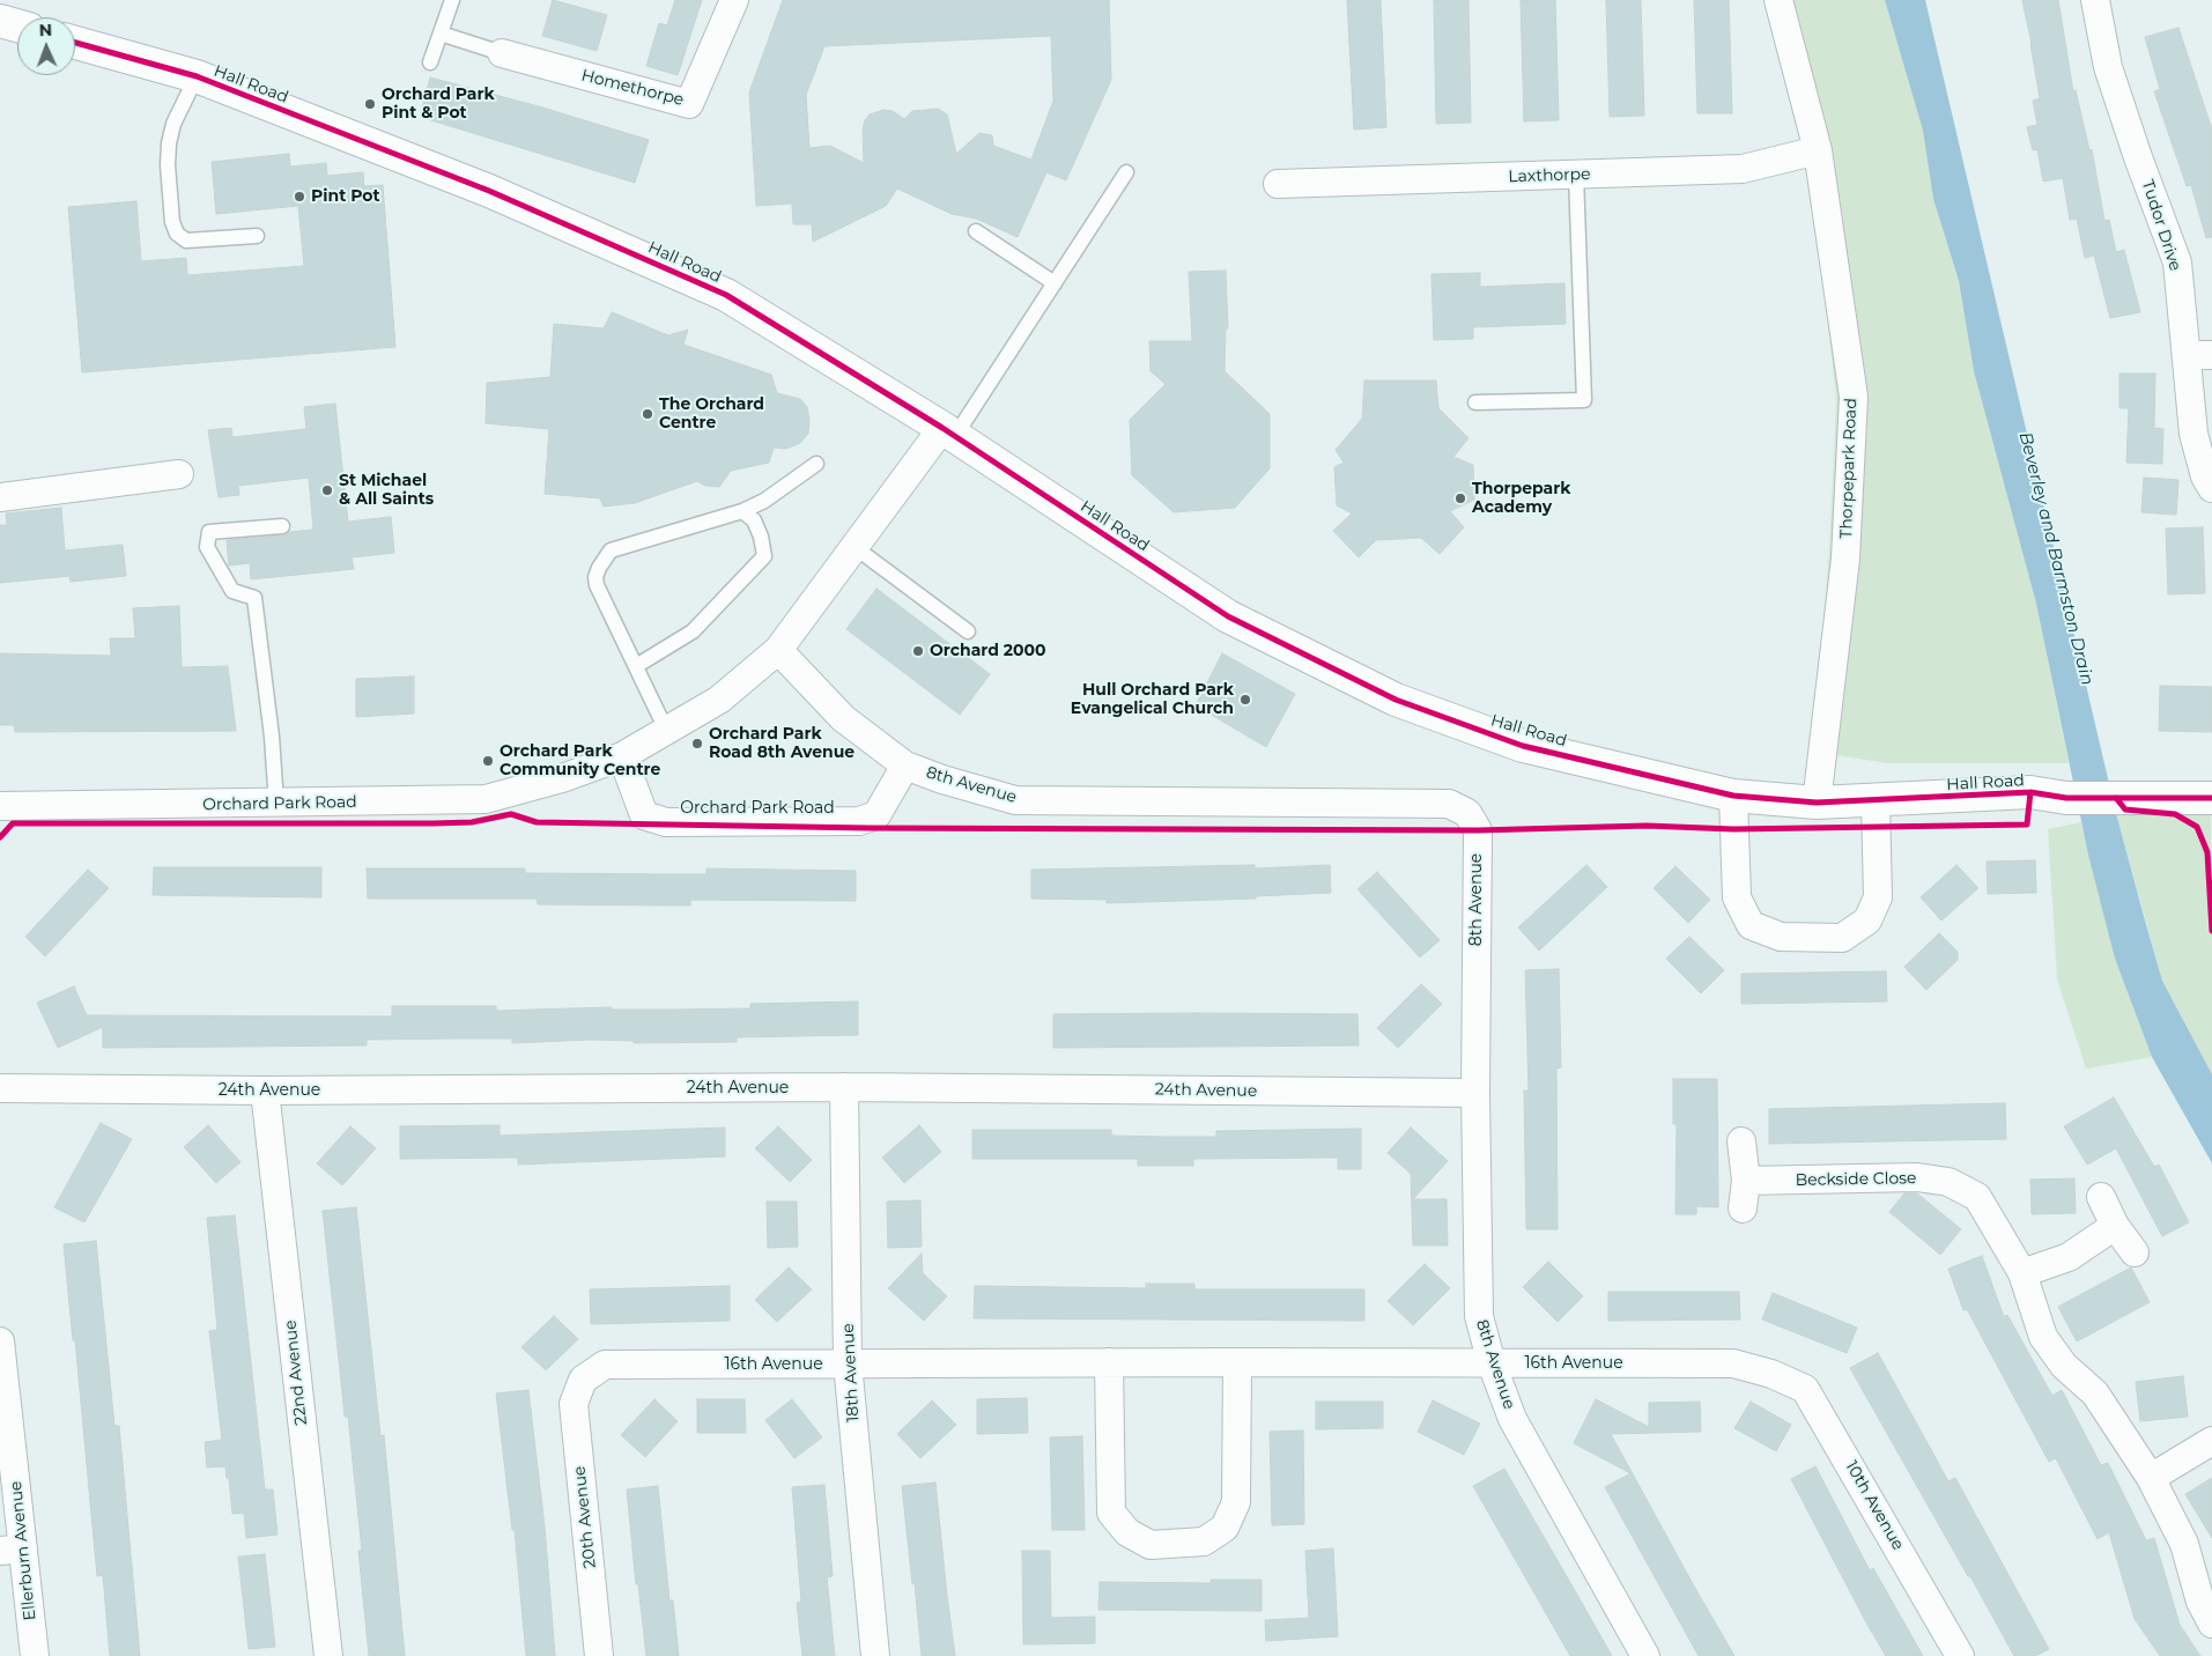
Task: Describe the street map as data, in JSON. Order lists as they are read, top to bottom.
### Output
{
  "streets": {
    "street": [
      "Hall Road",
      "Homethorpe",
      "Laxthorpe",
      "Tudor Drive",
      "Thorpepark Road",
      "8th Avenue",
      "Orchard Park Road",
      "24th Avenue",
      "Beckside Close",
      "16th Avenue",
      "22nd Avenue",
      "18th Avenue",
      "10th Avenue",
      "20th Avenue",
      "Ellerburn Avenue"
    ]
  },
  "crossings": [
    ["Hall Road", "Thorpepark Road"],
    ["Hall Road", "Orchard Park Road"],
    ["Laxthorpe", "Thorpepark Road"],
    ["8th Avenue", "Orchard Park Road"],
    ["8th Avenue", "24th Avenue"],
    ["8th Avenue", "16th Avenue"],
    ["24th Avenue", "22nd Avenue"],
    ["24th Avenue", "18th Avenue"],
    ["16th Avenue", "18th Avenue"],
    ["16th Avenue", "10th Avenue"],
    ["16th Avenue", "20th Avenue"]
  ],
  "water": ["Beverley and Barmston Drain"],
  "places": [
    "Orchard Park Pint & Pot",
    "Pint Pot",
    "The Orchard Centre",
    "St Michael & All Saints",
    "Thorpepark Academy",
    "Orchard 2000",
    "Hull Orchard Park Evangelical Church",
    "Orchard Park Road 8th Avenue",
    "Orchard Park Community Centre"
  ],
  "north": "top"
}
